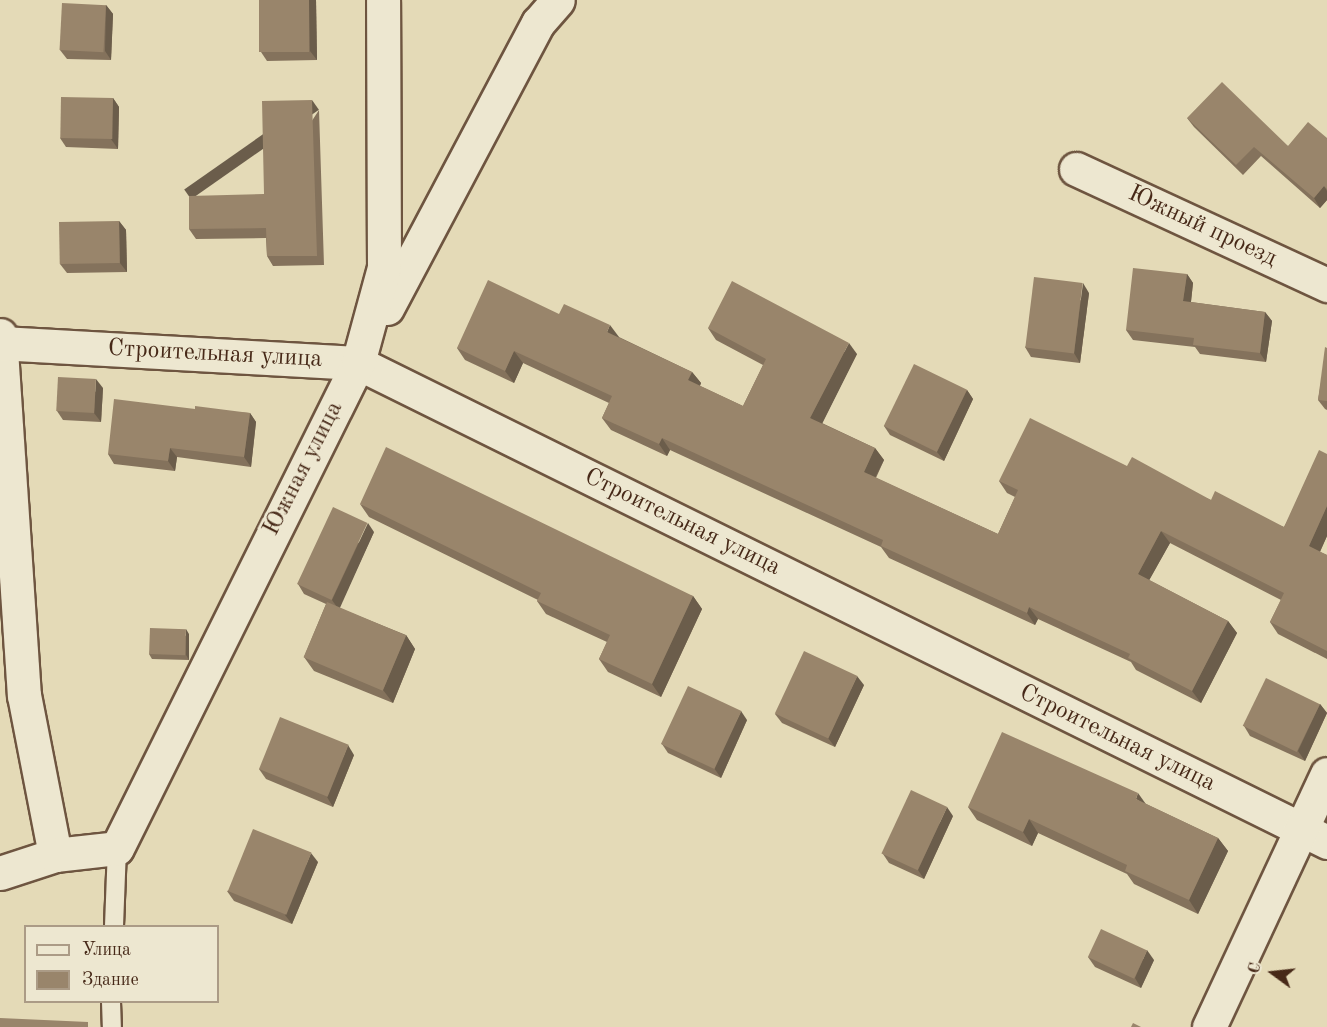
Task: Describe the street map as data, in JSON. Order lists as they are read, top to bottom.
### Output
{
  "streets": {
    "street": ["Южный проезд", "Строительная улица", "Южная улица"]
  },
  "crossings": [
    ["Строительная улица", "Южная улица"]
  ],
  "legend": ["Улица", "Здание"],
  "north": "left"
}
